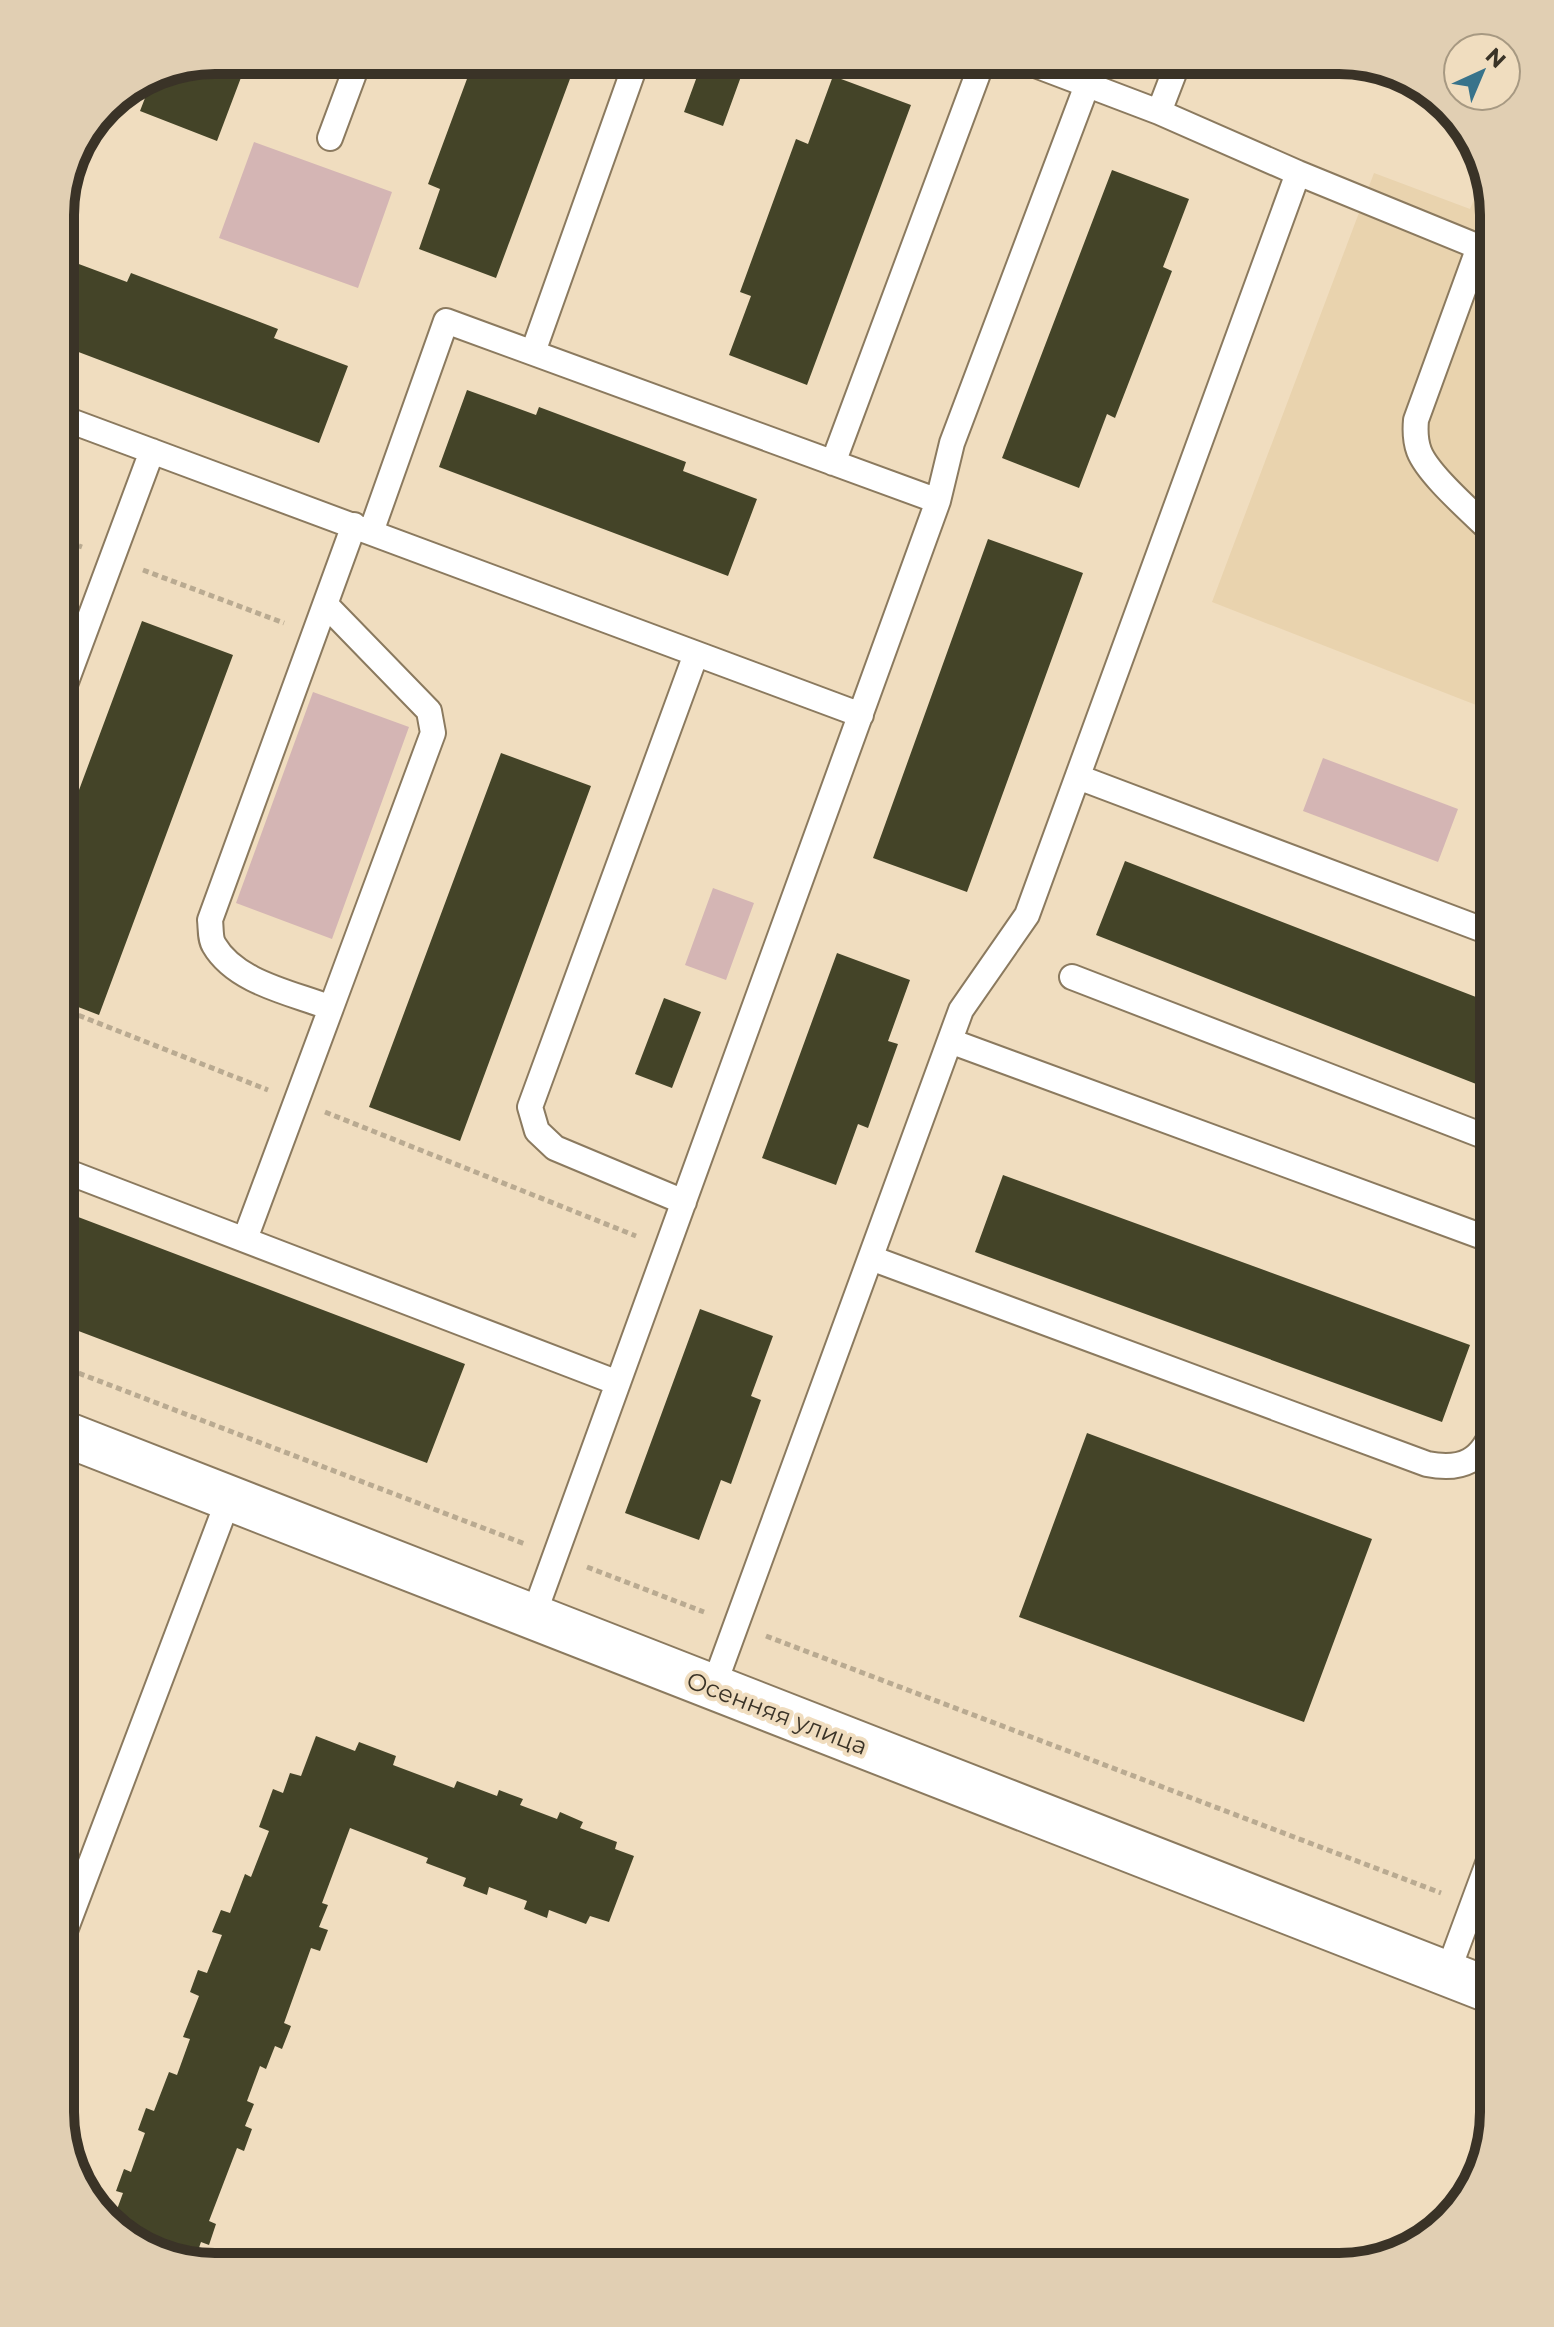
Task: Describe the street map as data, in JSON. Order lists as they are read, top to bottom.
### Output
{
  "streets": {
    "street": ["Осенняя улица"]
  },
  "north": "top right"
}
